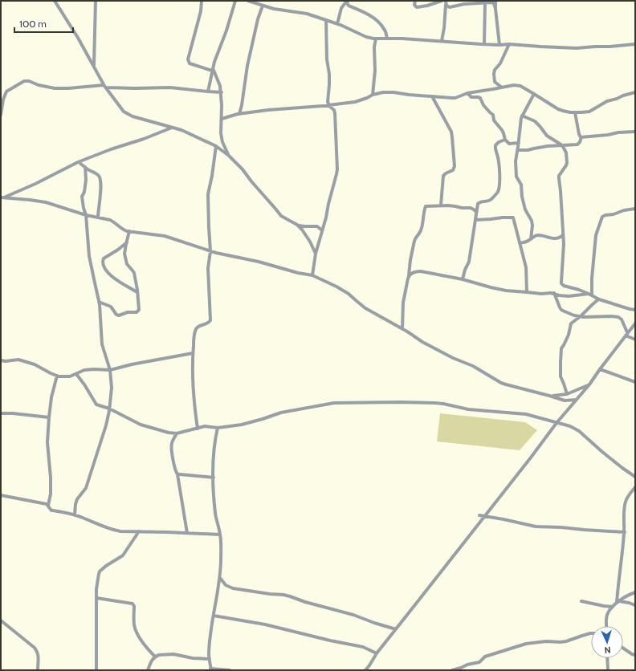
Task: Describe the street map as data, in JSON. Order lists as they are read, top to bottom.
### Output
{
  "scale_bar": "100 m",
  "north": "bottom"
}
